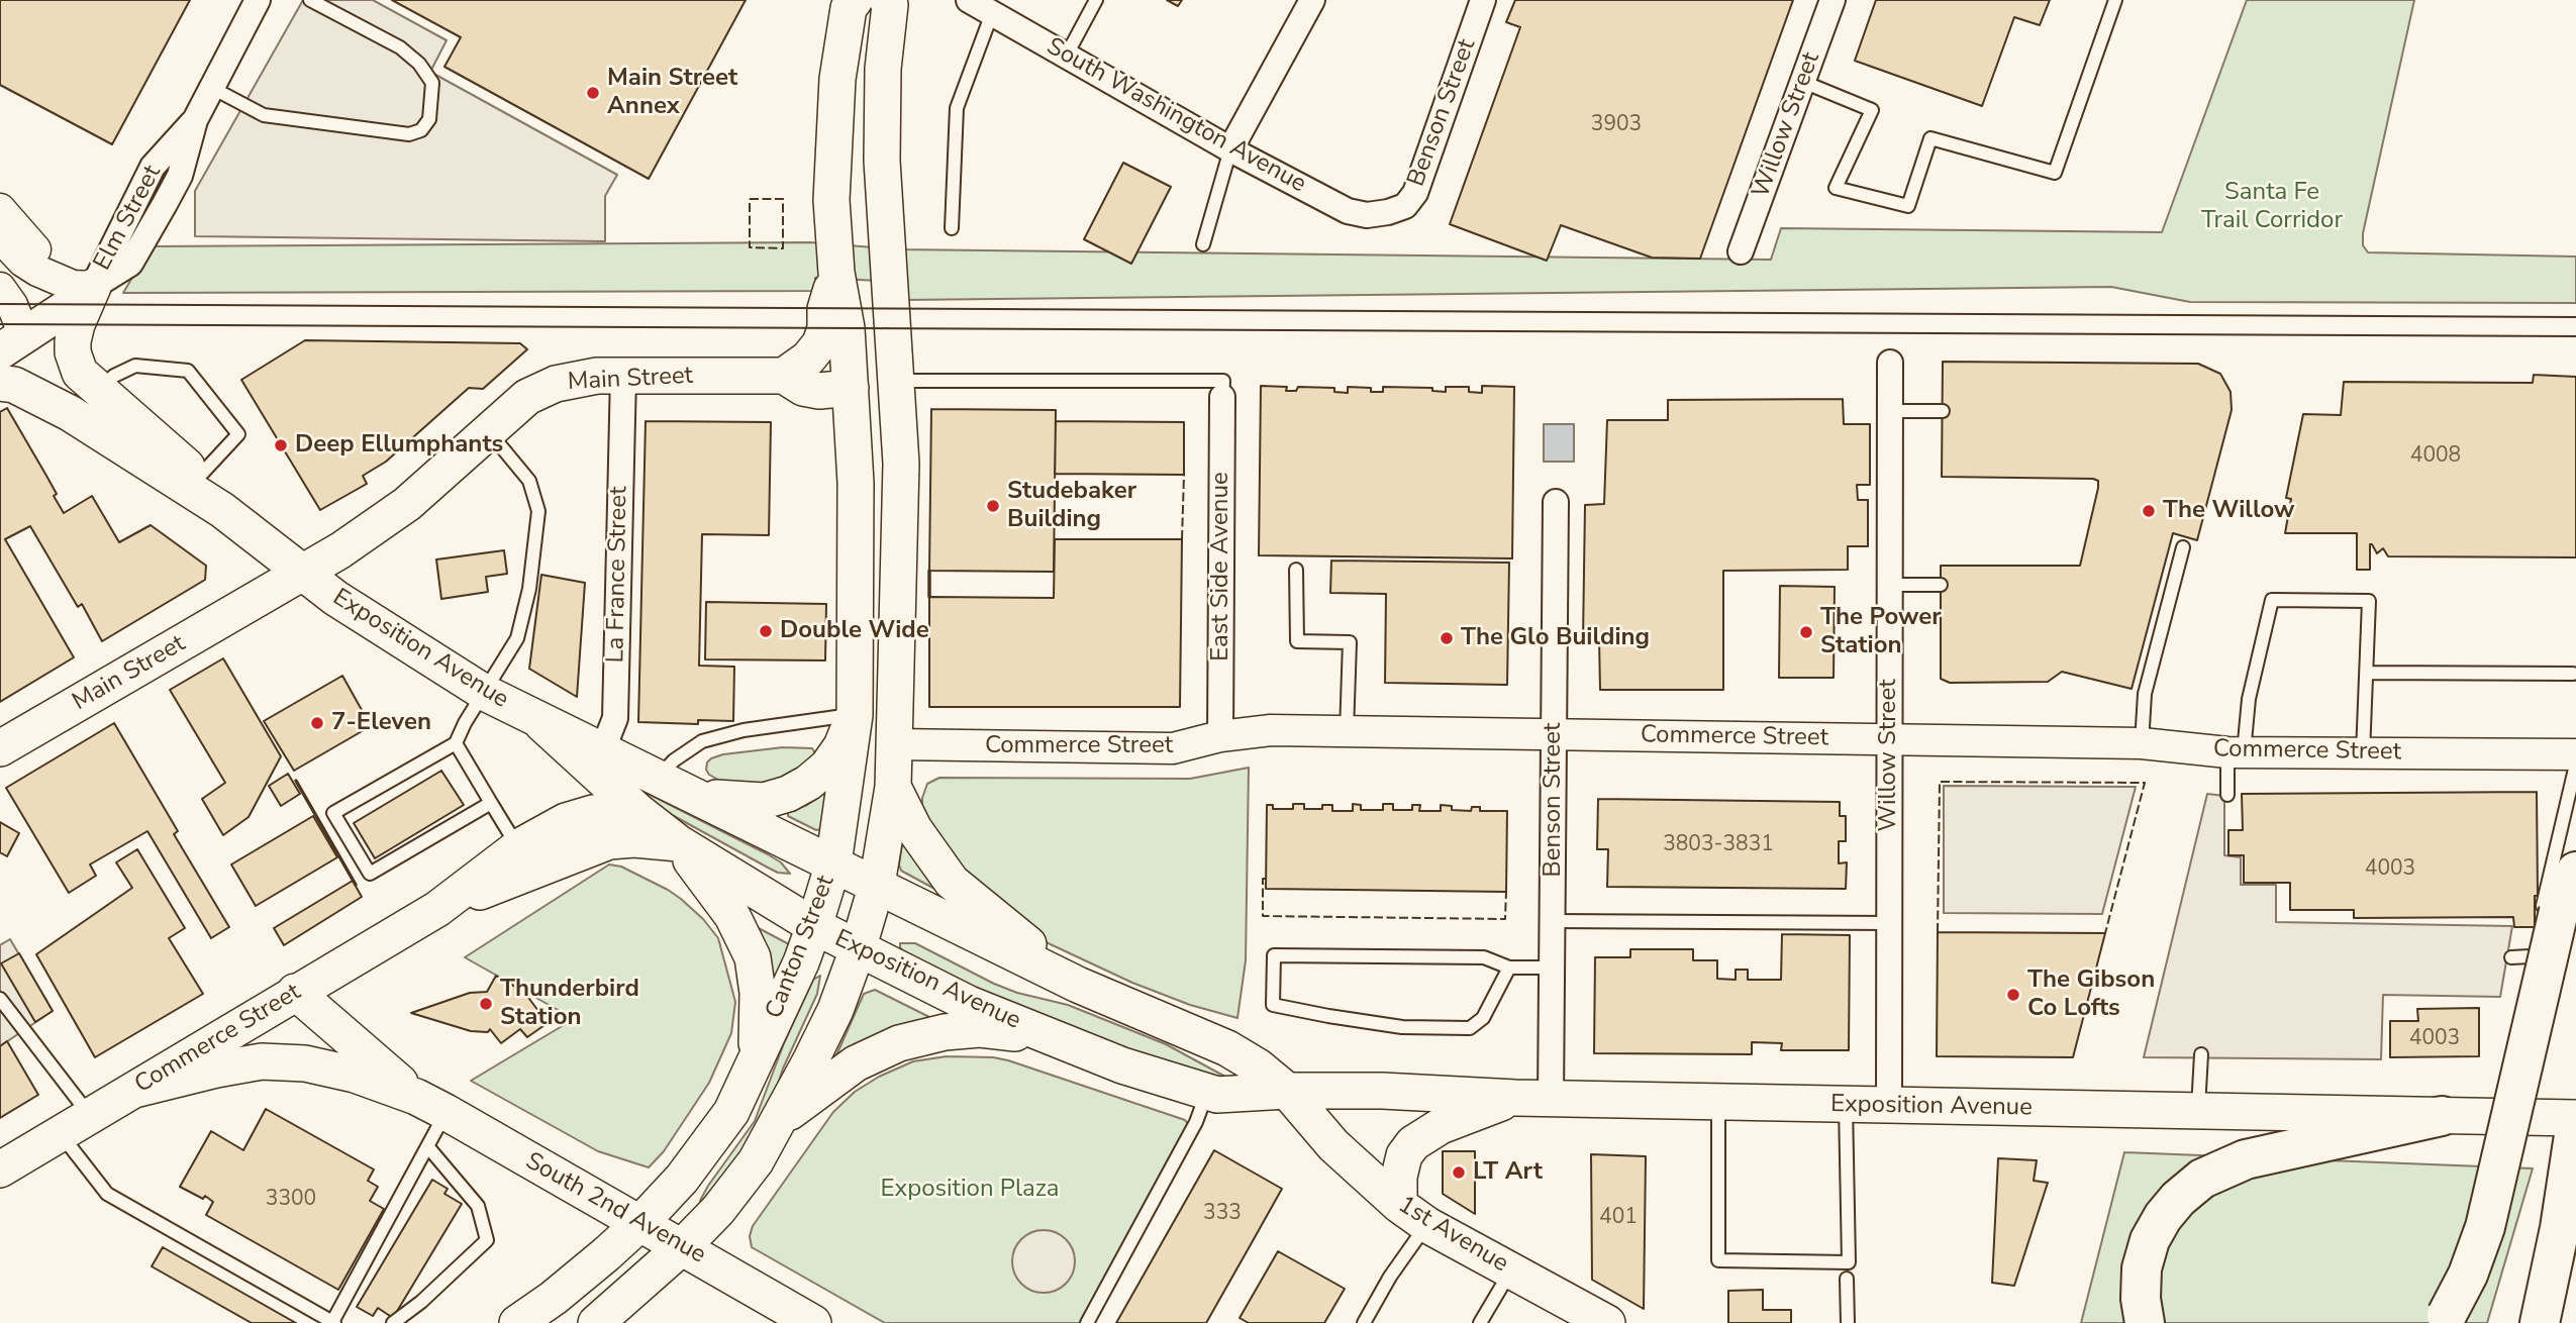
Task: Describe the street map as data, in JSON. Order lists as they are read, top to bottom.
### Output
{
  "streets": {
    "main road": [
      "Elm Street",
      "Main Street",
      "Exposition Avenue",
      "Commerce Street",
      "Canton Street",
      "South 2nd Avenue",
      "1st Avenue"
    ],
    "street": [
      "Benson Street",
      "South Washington Avenue",
      "Willow Street",
      "East Side Avenue",
      "La France Street"
    ]
  },
  "crossings": [
    ["Benson Street", "South Washington Avenue"],
    ["Benson Street", "Exposition Avenue"],
    ["Benson Street", "Commerce Street"],
    ["Willow Street", "Exposition Avenue"],
    ["Willow Street", "Commerce Street"],
    ["Main Street", "La France Street"],
    ["Main Street", "Exposition Avenue"],
    ["Main Street", "Canton Street"],
    ["East Side Avenue", "Commerce Street"],
    ["La France Street", "Exposition Avenue"],
    ["Exposition Avenue", "Commerce Street"],
    ["Exposition Avenue", "Canton Street"],
    ["Exposition Avenue", "1st Avenue"],
    ["Commerce Street", "Canton Street"],
    ["Commerce Street", "South 2nd Avenue"],
    ["Canton Street", "South 2nd Avenue"]
  ],
  "parks": ["Santa Fe Trail Corridor", "Exposition Plaza"],
  "places": [
    "Main Street Annex",
    "Deep Ellumphants",
    "Studebaker Building",
    "The Willow",
    "Double Wide",
    "The Power Station",
    "The Glo Building",
    "7-Eleven",
    "The Gibson Co Lofts",
    "Thunderbird Station",
    "LT Art"
  ],
  "house_numbers": [
    "3903",
    "4008",
    "3803-3831",
    "4003",
    "4003",
    "3300",
    "333",
    "401"
  ]
}
